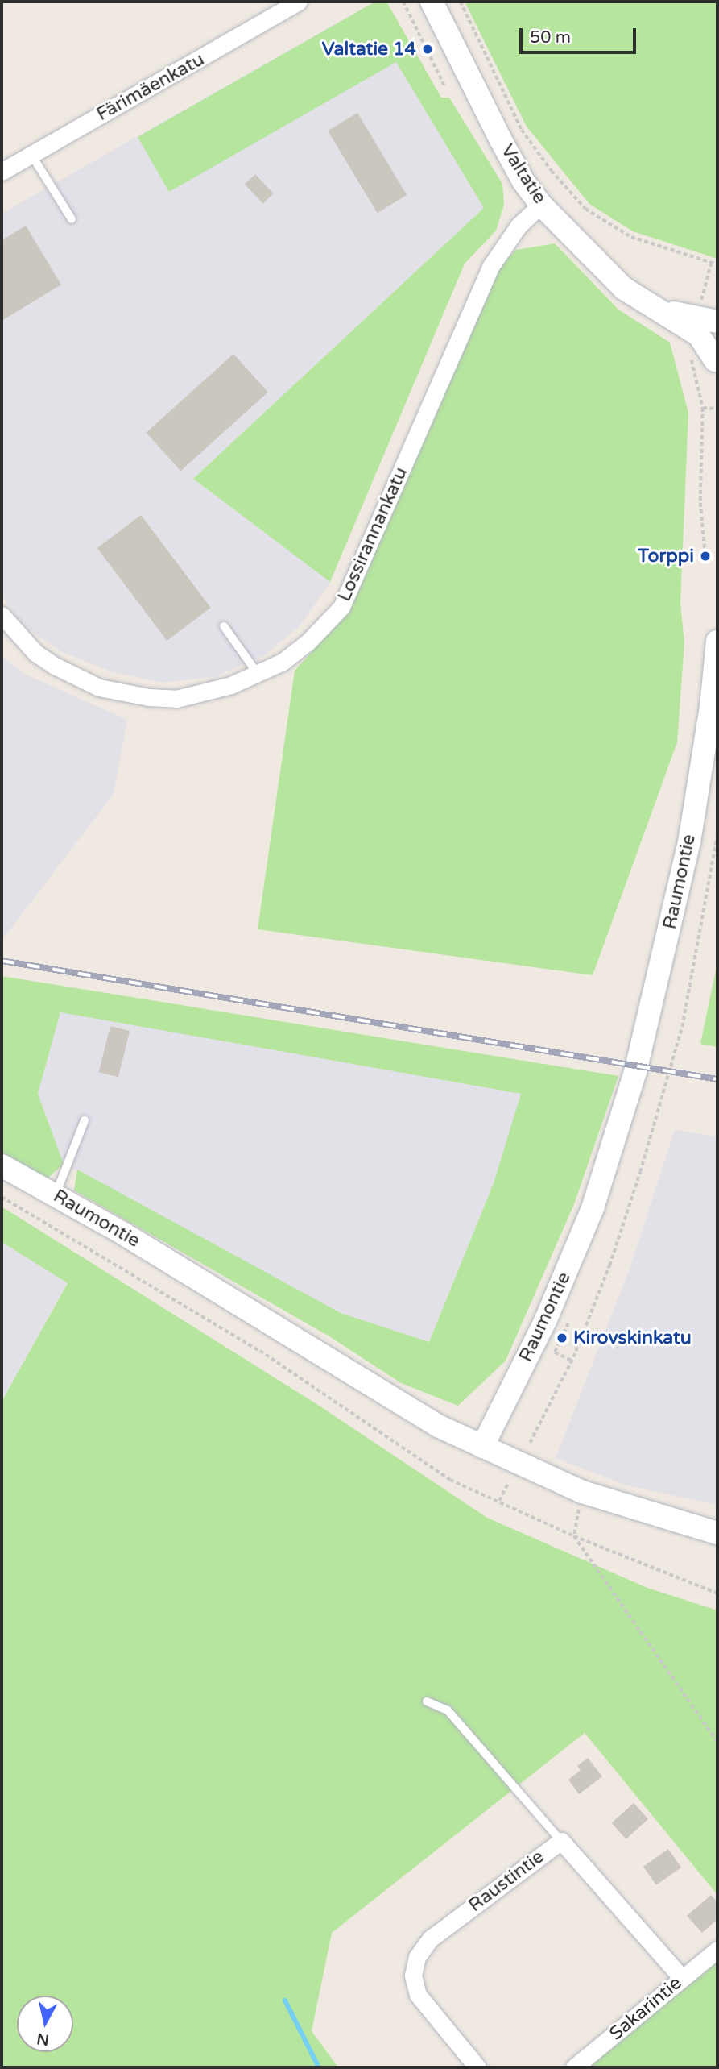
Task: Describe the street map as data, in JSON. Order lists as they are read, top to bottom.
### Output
{
  "streets": {
    "street": [
      "Färimäenkatu",
      "Valtatie",
      "Lossirannankatu",
      "Raumontie",
      "Raustintie",
      "Sakarintie"
    ]
  },
  "crossings": [
    ["Valtatie", "Lossirannankatu"],
    ["Raustintie", "Sakarintie"]
  ],
  "places": ["Valtatie 14", "Torppi", "Kirovskinkatu"],
  "scale_bar": "50 m",
  "north": "bottom"
}
